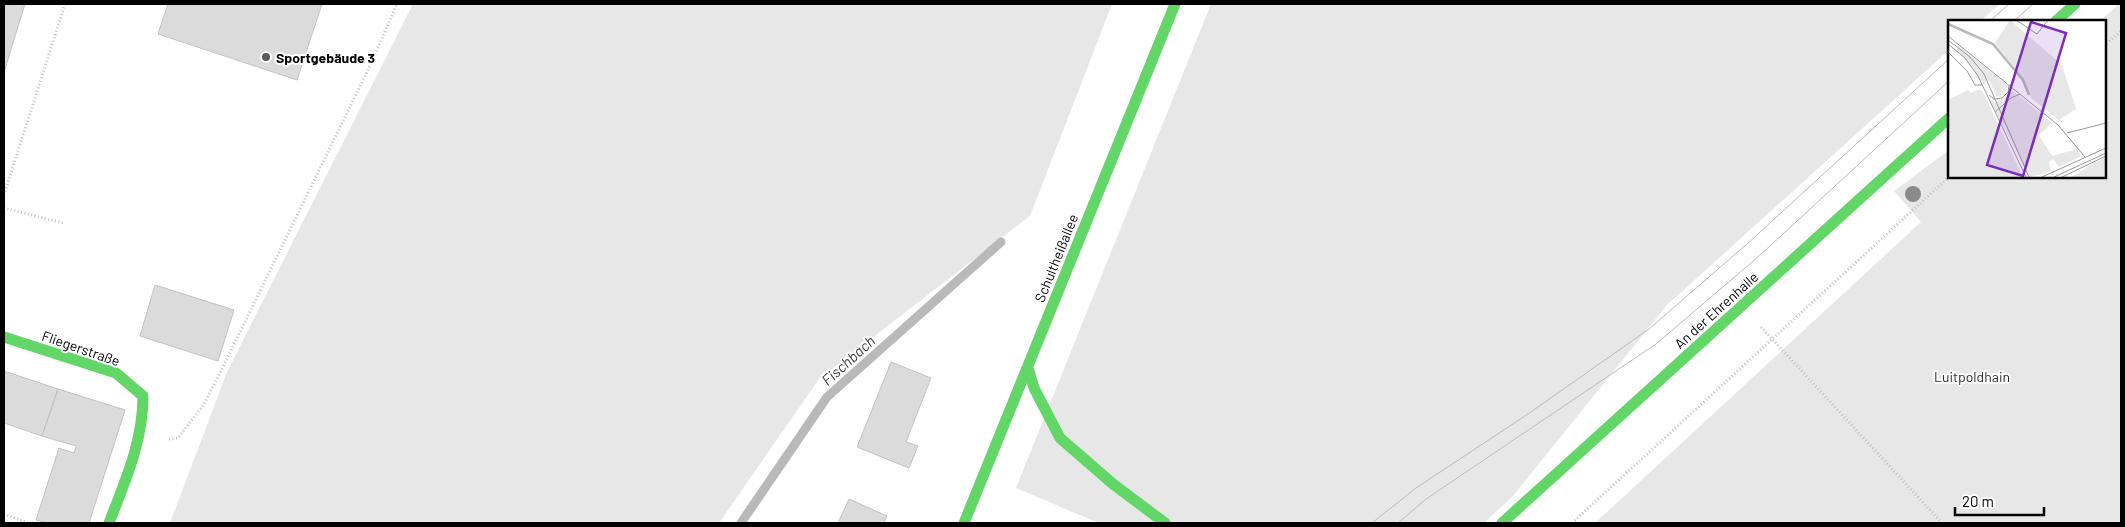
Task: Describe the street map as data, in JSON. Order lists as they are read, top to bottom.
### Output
{
  "streets": {
    "main road": ["Schultheißallee", "An der Ehrenhalle", "Fliegerstraße"]
  },
  "water": ["Fischbach"],
  "parks": ["Luitpoldhain"],
  "places": ["Sportgebäude 3"],
  "scale_bar": "20 m"
}
